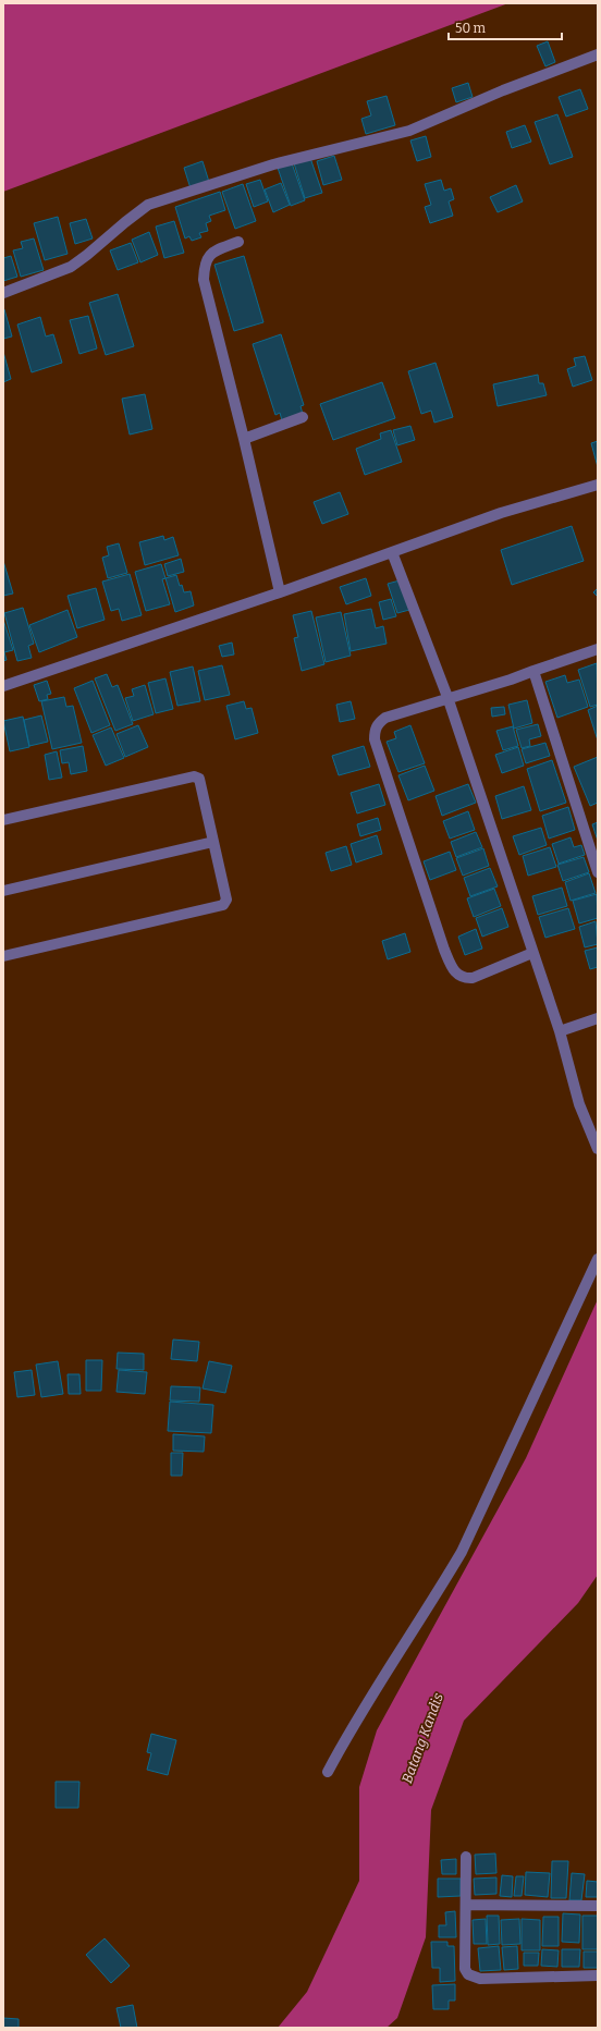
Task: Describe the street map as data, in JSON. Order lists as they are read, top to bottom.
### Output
{
  "water": ["Batang Kandis"],
  "scale_bar": "50 m"
}
